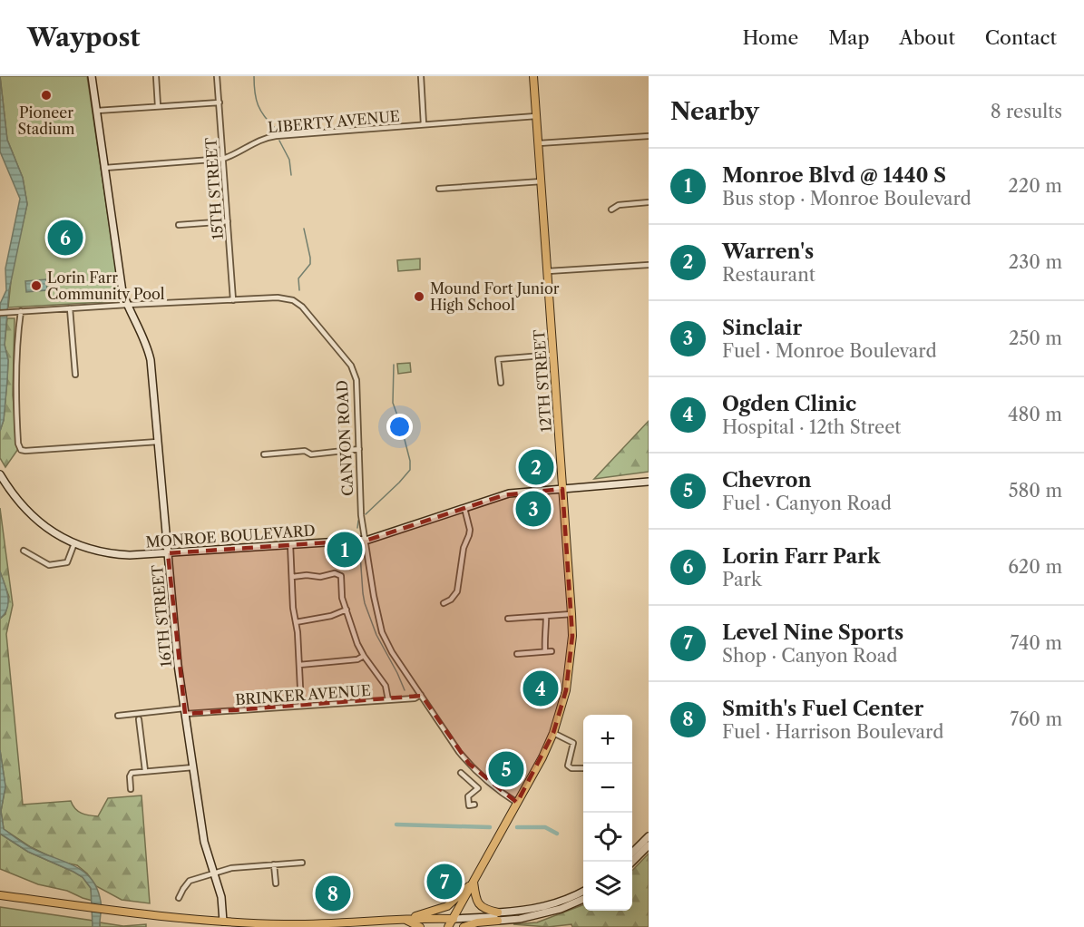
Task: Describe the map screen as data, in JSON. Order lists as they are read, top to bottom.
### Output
{
  "streets": {
    "main road": ["12TH STREET", "MONROE BOULEVARD", "16TH STREET"],
    "street": [
      "LIBERTY AVENUE",
      "15TH STREET",
      "CANYON ROAD",
      "BRINKER AVENUE"
    ]
  },
  "crossings": [
    ["LIBERTY AVENUE", "15TH STREET"],
    ["LIBERTY AVENUE", "12TH STREET"],
    ["15TH STREET", "CANYON ROAD"],
    ["12TH STREET", "CANYON ROAD"],
    ["12TH STREET", "MONROE BOULEVARD"],
    ["CANYON ROAD", "MONROE BOULEVARD"],
    ["CANYON ROAD", "16TH STREET"],
    ["CANYON ROAD", "BRINKER AVENUE"],
    ["MONROE BOULEVARD", "16TH STREET"],
    ["16TH STREET", "BRINKER AVENUE"]
  ],
  "places": ["Pioneer Stadium", "Lorin Farr Community Pool", "Mound Fort Junior High School"],
  "page": {
    "header": "Waypost",
    "nav": [
      "Home",
      "Map",
      "About",
      "Contact"
    ],
    "heading": ["Nearby", "8 results"],
    "list": [
      {
        "mark": "1",
        "name": "Monroe Blvd @ 1440 S",
        "note": "Bus stop · Monroe Boulevard",
        "value": "220 m"
      },
      {
        "mark": "2",
        "name": "Warren's",
        "note": "Restaurant",
        "value": "230 m"
      },
      {
        "mark": "3",
        "name": "Sinclair",
        "note": "Fuel · Monroe Boulevard",
        "value": "250 m"
      },
      {
        "mark": "4",
        "name": "Ogden Clinic",
        "note": "Hospital · 12th Street",
        "value": "480 m"
      },
      {
        "mark": "5",
        "name": "Chevron",
        "note": "Fuel · Canyon Road",
        "value": "580 m"
      },
      {
        "mark": "6",
        "name": "Lorin Farr Park",
        "note": "Park",
        "value": "620 m"
      },
      {
        "mark": "7",
        "name": "Level Nine Sports",
        "note": "Shop · Canyon Road",
        "value": "740 m"
      },
      {
        "mark": "8",
        "name": "Smith's Fuel Center",
        "note": "Fuel · Harrison Boulevard",
        "value": "760 m"
      }
    ],
    "pins": [
      "6",
      "2",
      "3",
      "1",
      "4",
      "5",
      "7",
      "8"
    ],
    "map_buttons": ["+", "−"]
  }
}
